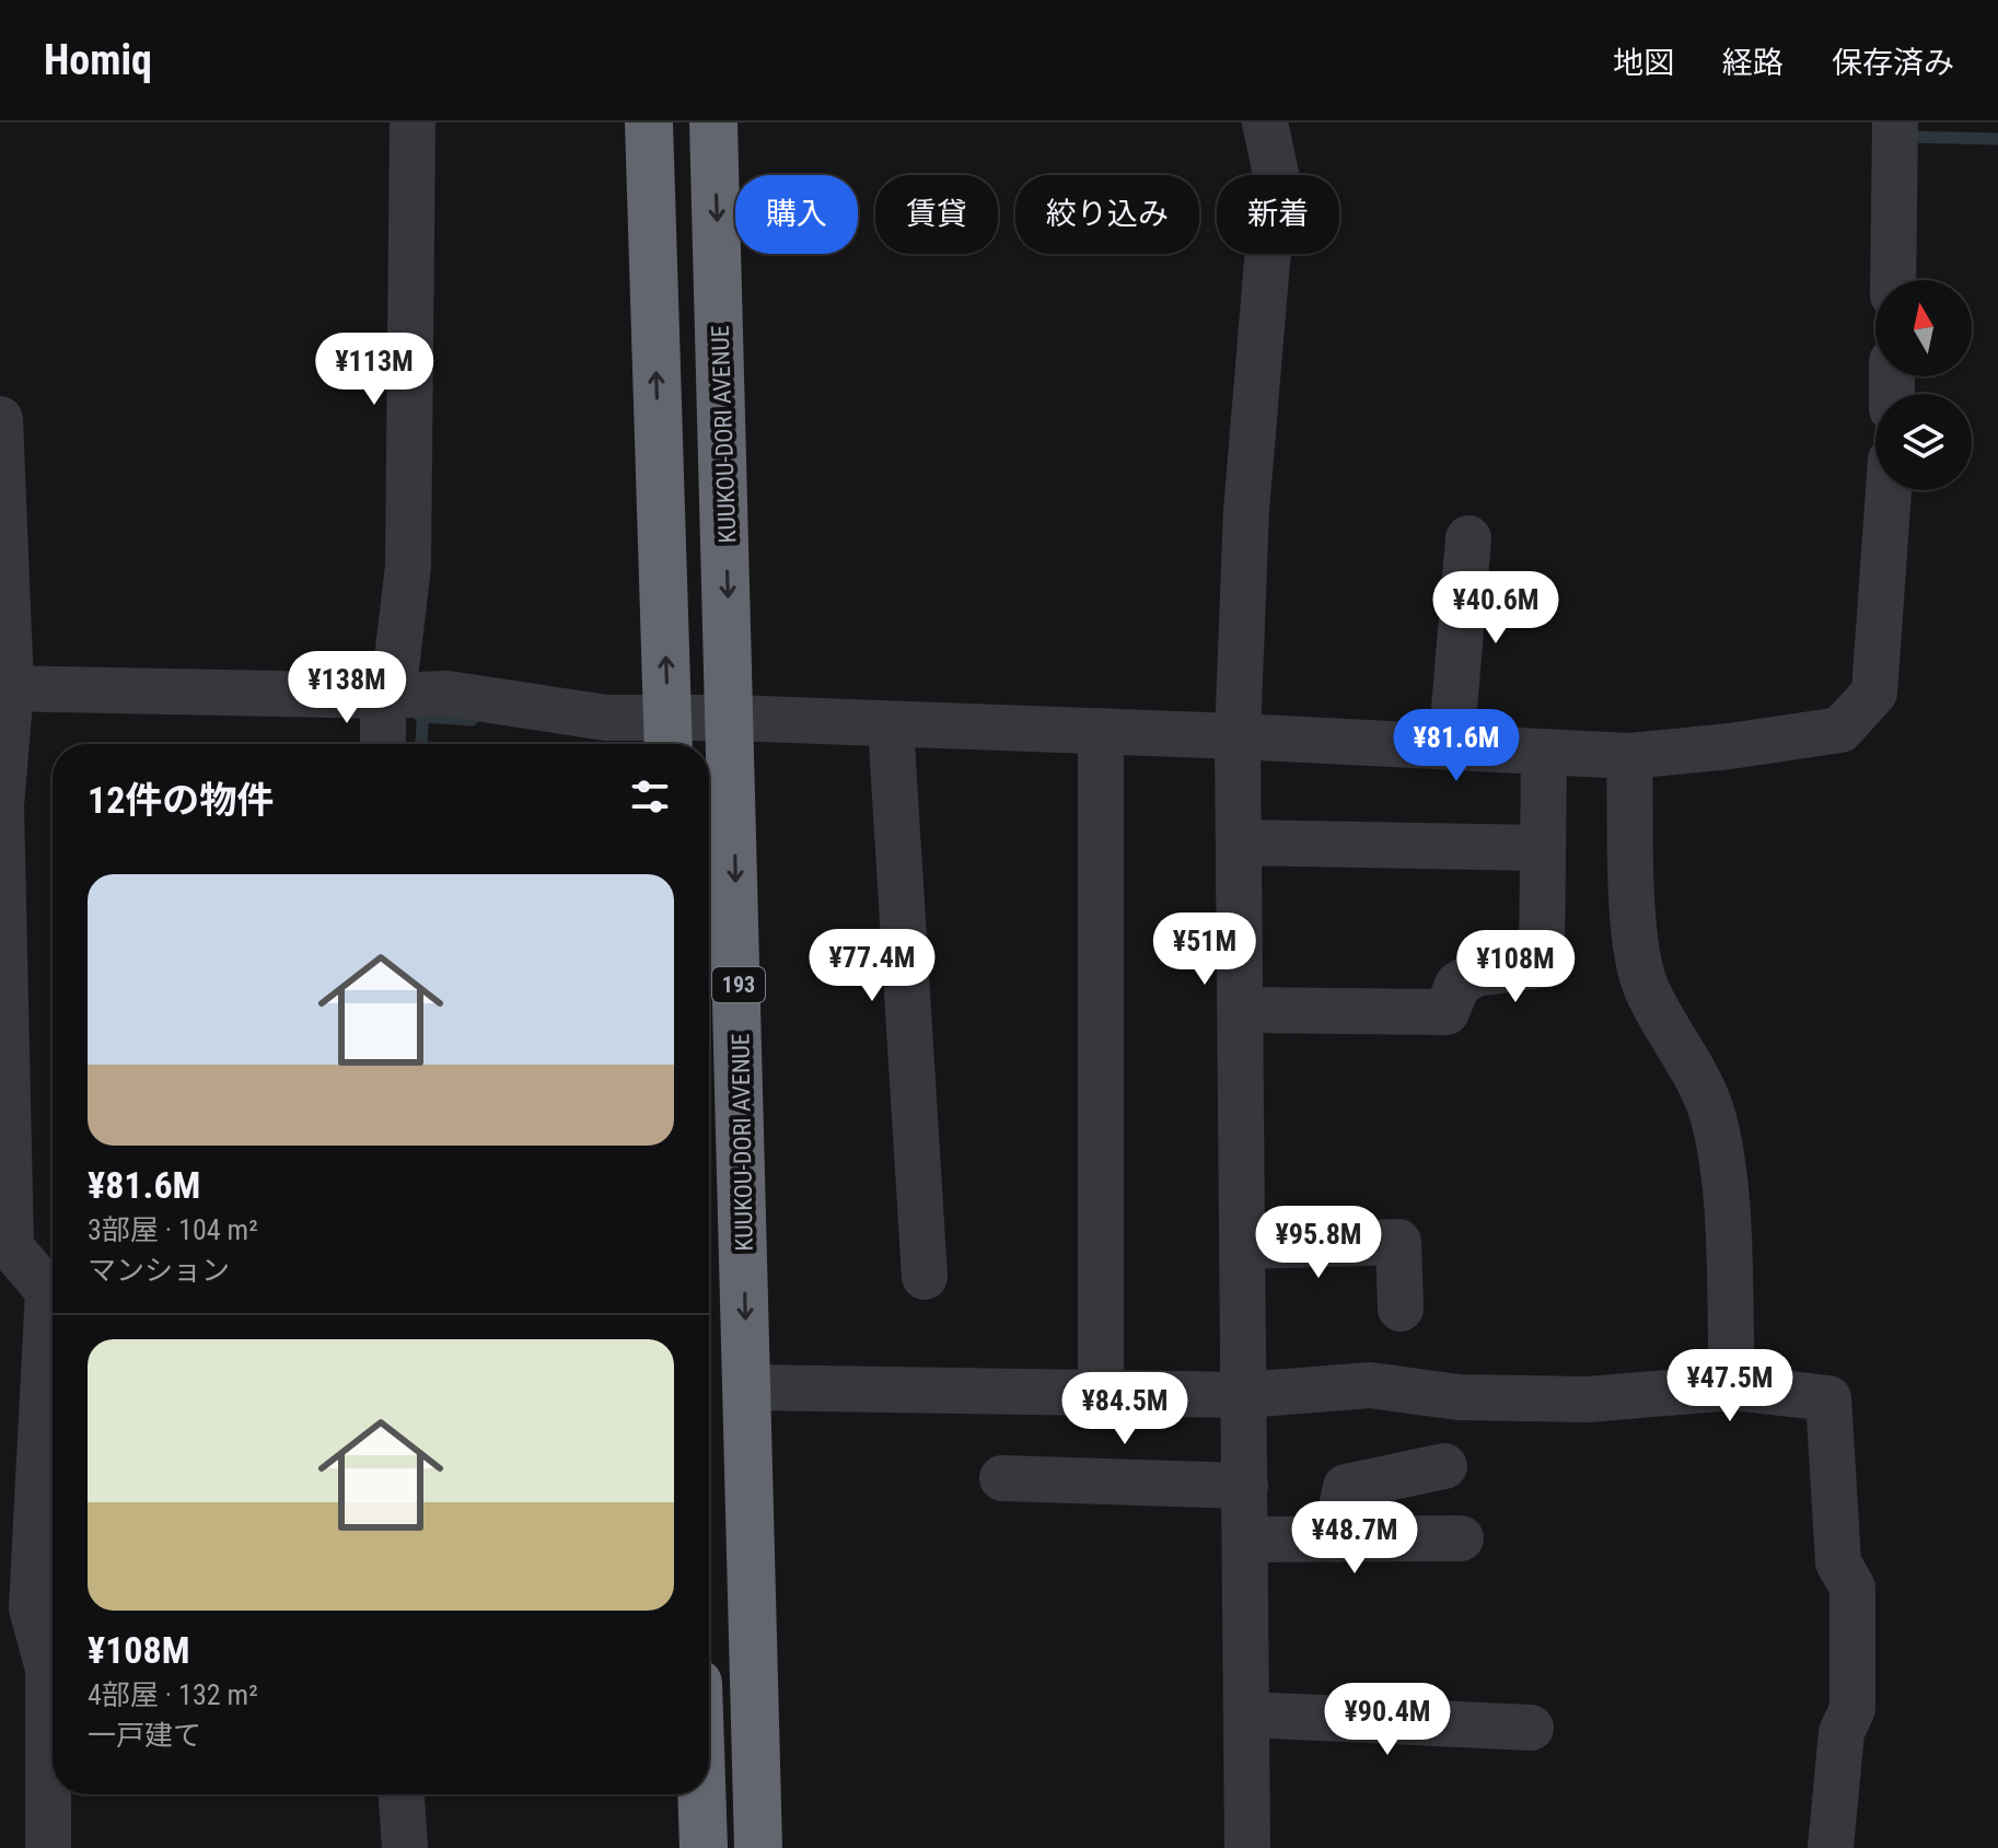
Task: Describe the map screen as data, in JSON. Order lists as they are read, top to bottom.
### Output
{
  "streets": {
    "highway": ["KUUKOU-DORI AVENUE", "193"]
  },
  "north": "top",
  "page": {
    "header": "Homiq",
    "nav": ["地図", "経路", "保存済み"],
    "chip": [
      "購入",
      "賃貸",
      "絞り込み",
      "新着"
    ],
    "price": [
      "¥113M",
      "¥40.6M",
      "¥138M",
      "¥81.6M",
      "¥51M",
      "¥77.4M",
      "¥108M",
      "¥95.8M",
      "¥47.5M",
      "¥84.5M",
      "¥48.7M",
      "¥90.4M"
    ],
    "heading": "12件の物件",
    "list": [
      {
        "name": "¥81.6M",
        "note": "3部屋 · 104 m² · マンション"
      },
      {
        "name": "¥108M",
        "note": "4部屋 · 132 m² · 一戸建て"
      }
    ]
  }
}
